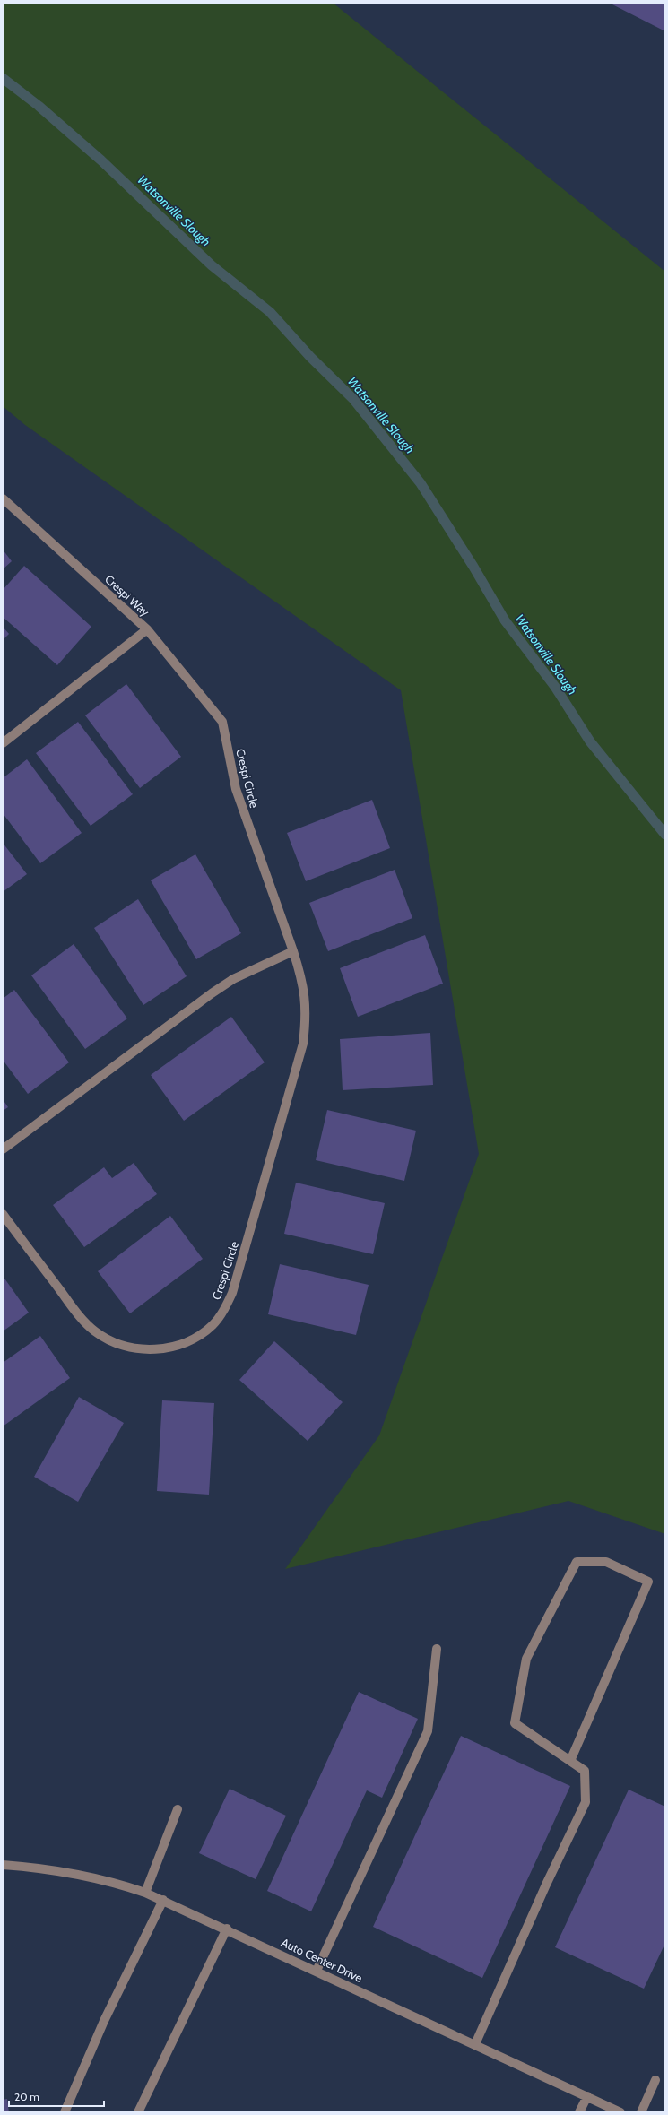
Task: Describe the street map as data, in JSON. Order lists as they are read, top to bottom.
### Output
{
  "streets": {
    "street": ["Crespi Way", "Crespi Circle", "Auto Center Drive"]
  },
  "crossings": [
    ["Crespi Way", "Crespi Circle"]
  ],
  "water": ["Watsonville Slough"],
  "scale_bar": "20 m"
}
